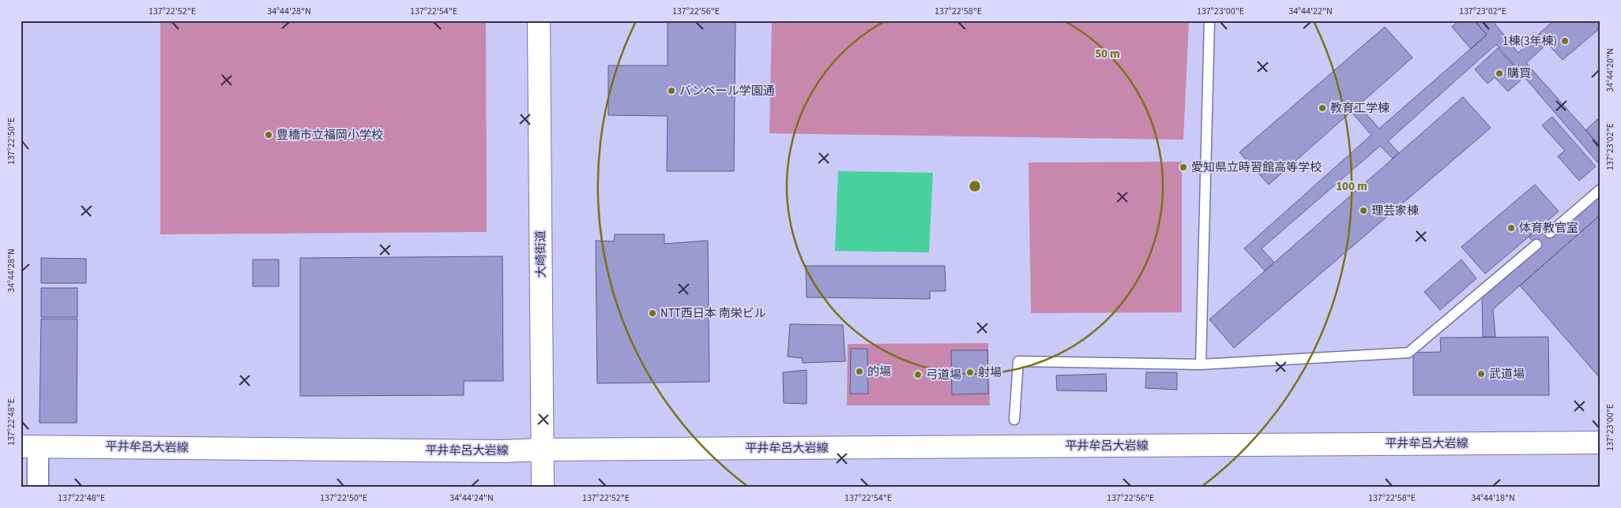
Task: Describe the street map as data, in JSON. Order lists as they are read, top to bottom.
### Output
{
  "streets": {
    "main road": ["大崎街道", "平井牟呂大岩線"]
  },
  "crossings": [
    ["大崎街道", "平井牟呂大岩線"]
  ],
  "places": [
    "1棟(3年棟)",
    "購買",
    "バンベール学園通",
    "教育工学棟",
    "豊橋市立福岡小学校",
    "愛知県立時習館高等学校",
    "理芸家棟",
    "体育教官室",
    "NTT西日本 南栄ビル",
    "的場",
    "射場",
    "武道場",
    "弓道場"
  ],
  "coordinates": [
    "137°22'52\"E",
    "34°44'28\"N",
    "137°22'54\"E",
    "137°22'56\"E",
    "137°22'58\"E",
    "137°23'00\"E",
    "34°44'22\"N",
    "137°23'02\"E",
    "34°44'20\"N",
    "137°22'50\"E",
    "137°22'48\"E",
    "34°44'24\"N",
    "34°44'18\"N"
  ],
  "rings": ["50 m", "100 m"]
}
